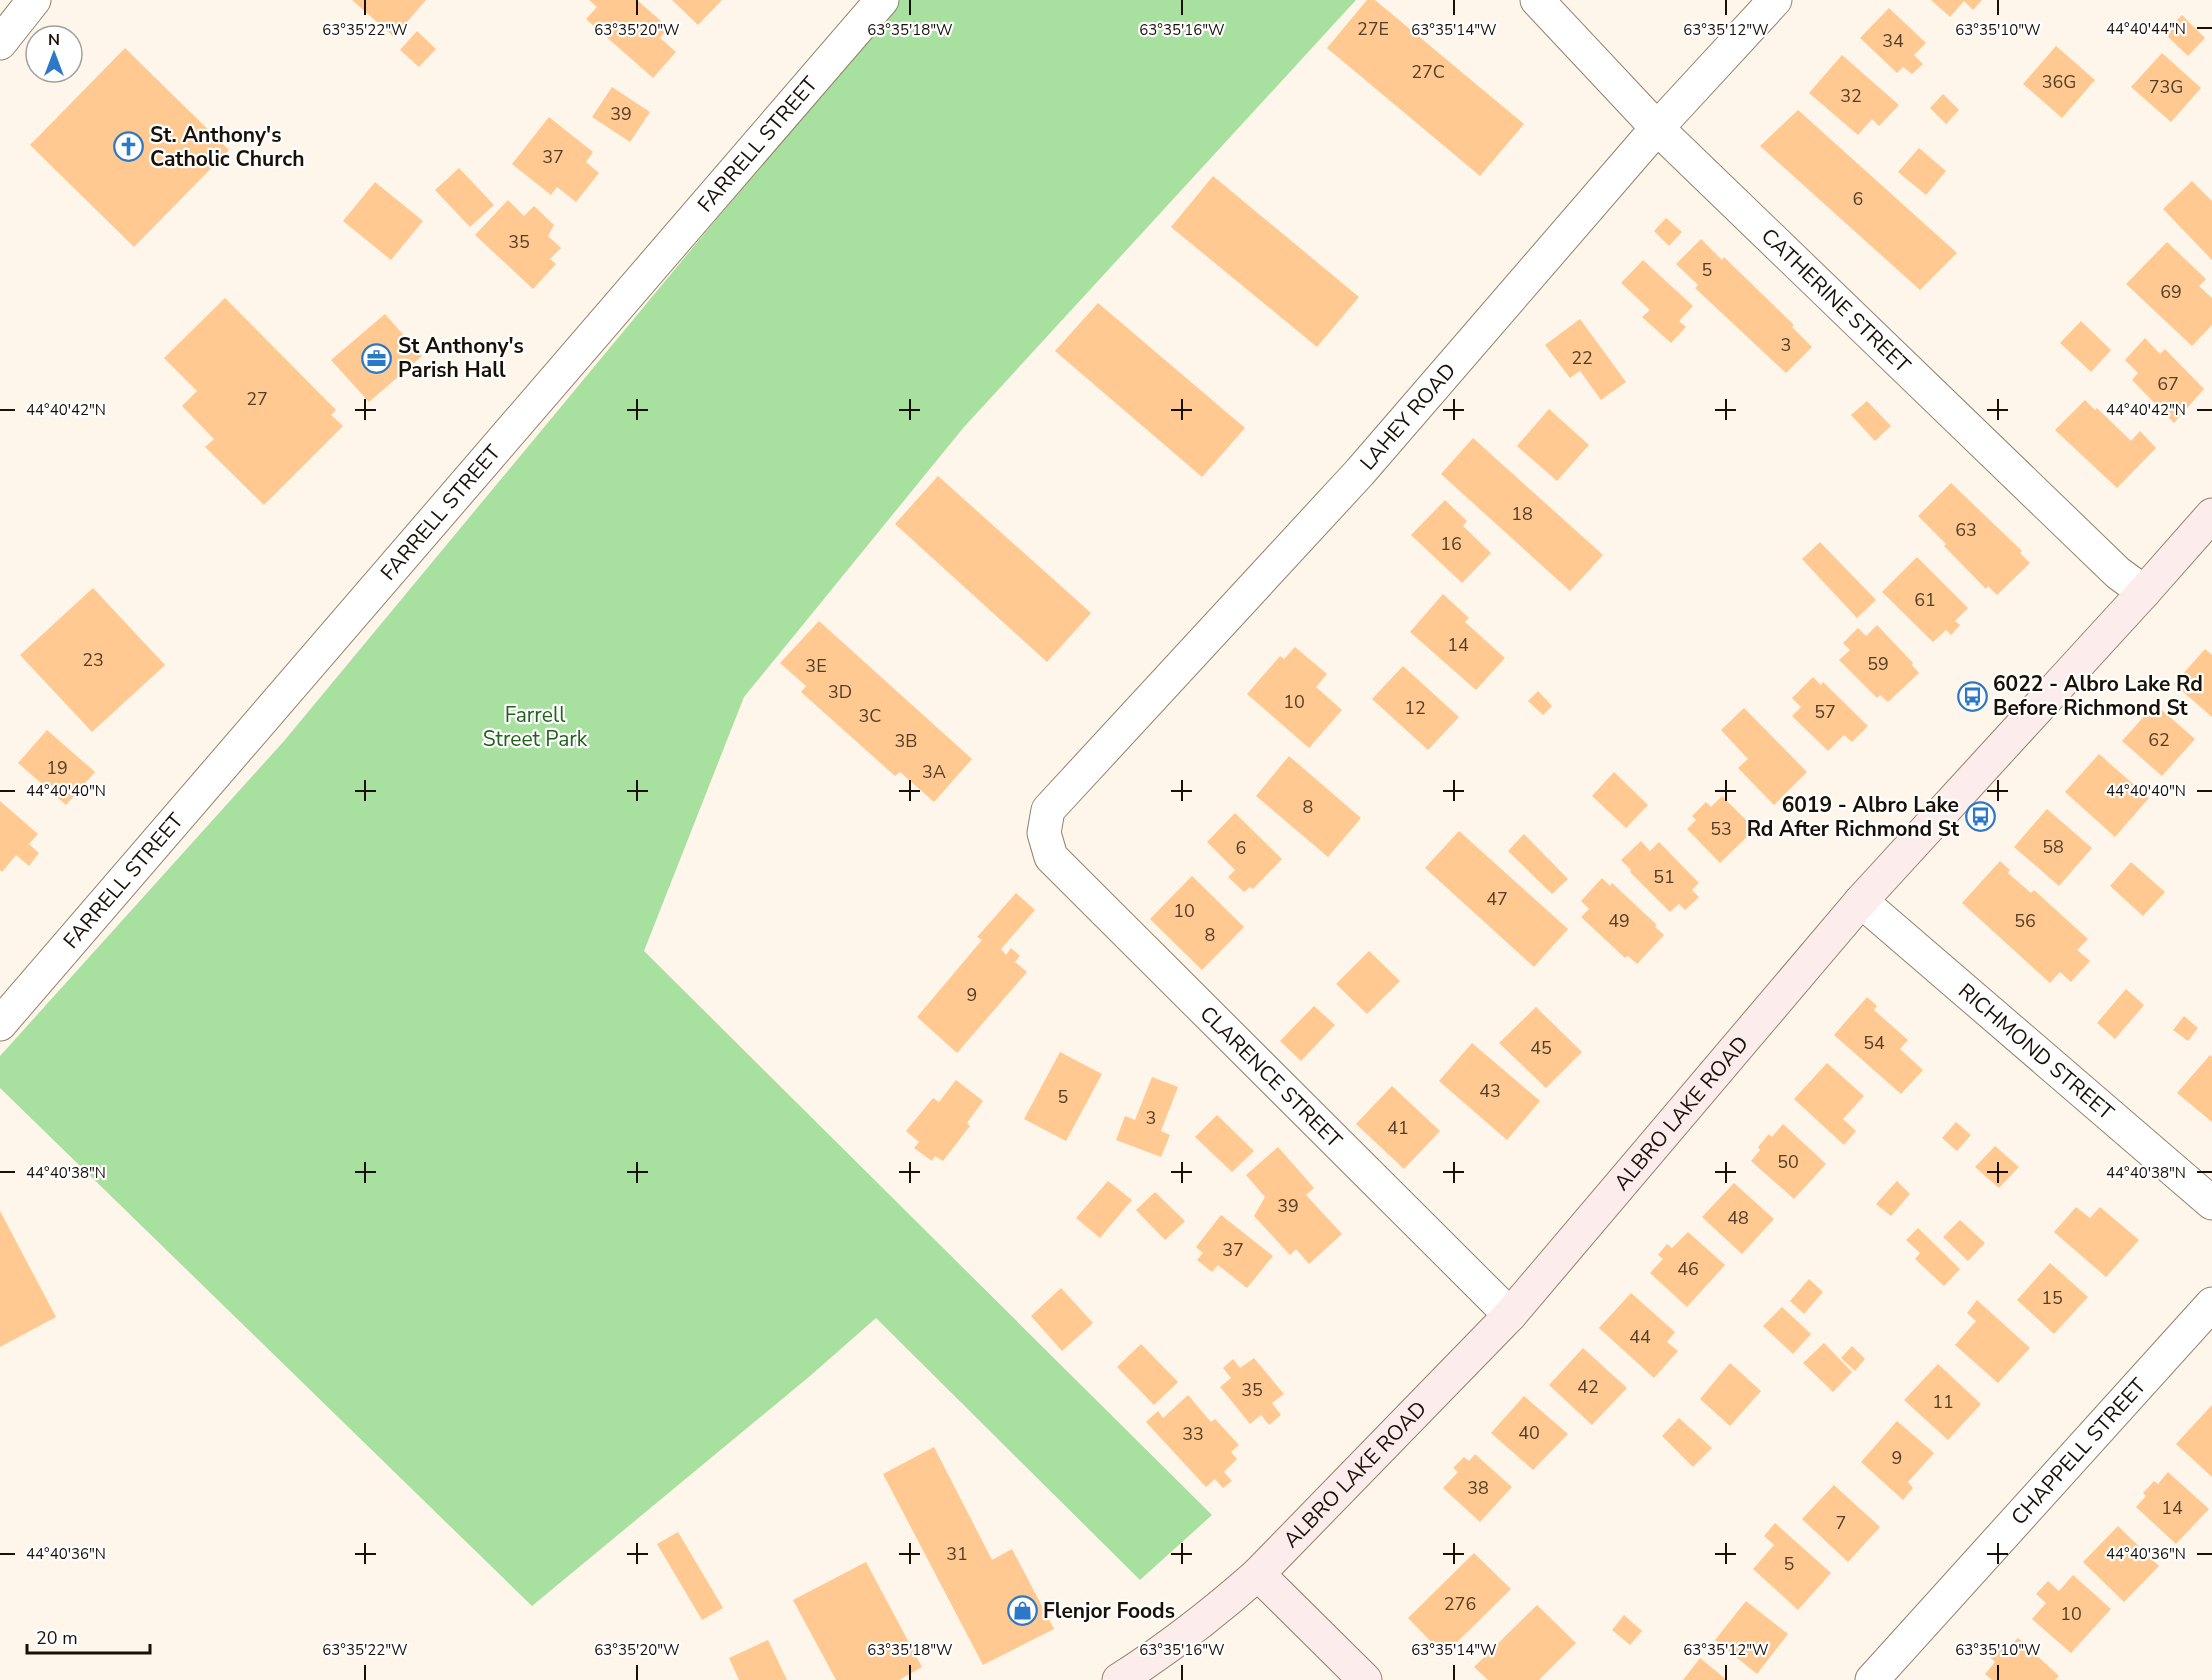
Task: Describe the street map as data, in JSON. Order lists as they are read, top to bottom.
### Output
{
  "streets": {
    "main road": ["ALBRO LAKE ROAD"],
    "street": [
      "FARRELL STREET",
      "CATHERINE STREET",
      "LAHEY ROAD",
      "RICHMOND STREET",
      "CLARENCE STREET",
      "CHAPPELL STREET"
    ]
  },
  "crossings": [
    ["CATHERINE STREET", "LAHEY ROAD"],
    ["CATHERINE STREET", "ALBRO LAKE ROAD"],
    ["LAHEY ROAD", "CLARENCE STREET"],
    ["RICHMOND STREET", "ALBRO LAKE ROAD"],
    ["CLARENCE STREET", "ALBRO LAKE ROAD"]
  ],
  "parks": ["Farrell Street Park"],
  "places": {
    "church": ["St. Anthony's Catholic Church"],
    "office": ["St Anthony's Parish Hall"],
    "bus stop": ["6022 - Albro Lake Rd Before Richmond St", "6019 - Albro Lake Rd After Richmond St"],
    "shop": ["Flenjor Foods"]
  },
  "house_numbers": [
    "27E",
    "34",
    "27C",
    "36G",
    "73G",
    "32",
    "39",
    "37",
    "6",
    "35",
    "5",
    "69",
    "3",
    "22",
    "67",
    "27",
    "18",
    "63",
    "16",
    "61",
    "14",
    "23",
    "59",
    "3E",
    "3D",
    "10",
    "12",
    "57",
    "3C",
    "62",
    "3B",
    "19",
    "3A",
    "8",
    "53",
    "58",
    "6",
    "51",
    "47",
    "10",
    "49",
    "56",
    "8",
    "9",
    "54",
    "45",
    "43",
    "5",
    "3",
    "41",
    "50",
    "39",
    "48",
    "37",
    "46",
    "15",
    "44",
    "42",
    "35",
    "11",
    "40",
    "33",
    "9",
    "38",
    "14",
    "7",
    "31",
    "5",
    "276",
    "10"
  ],
  "scale_bar": "20 m",
  "north": "top",
  "coordinates": [
    "44°40'44\"N",
    "63°35'22\"W",
    "63°35'20\"W",
    "63°35'18\"W",
    "63°35'16\"W",
    "63°35'14\"W",
    "63°35'12\"W",
    "63°35'10\"W",
    "44°40'42\"N",
    "44°40'40\"N",
    "44°40'38\"N",
    "44°40'36\"N"
  ]
}
